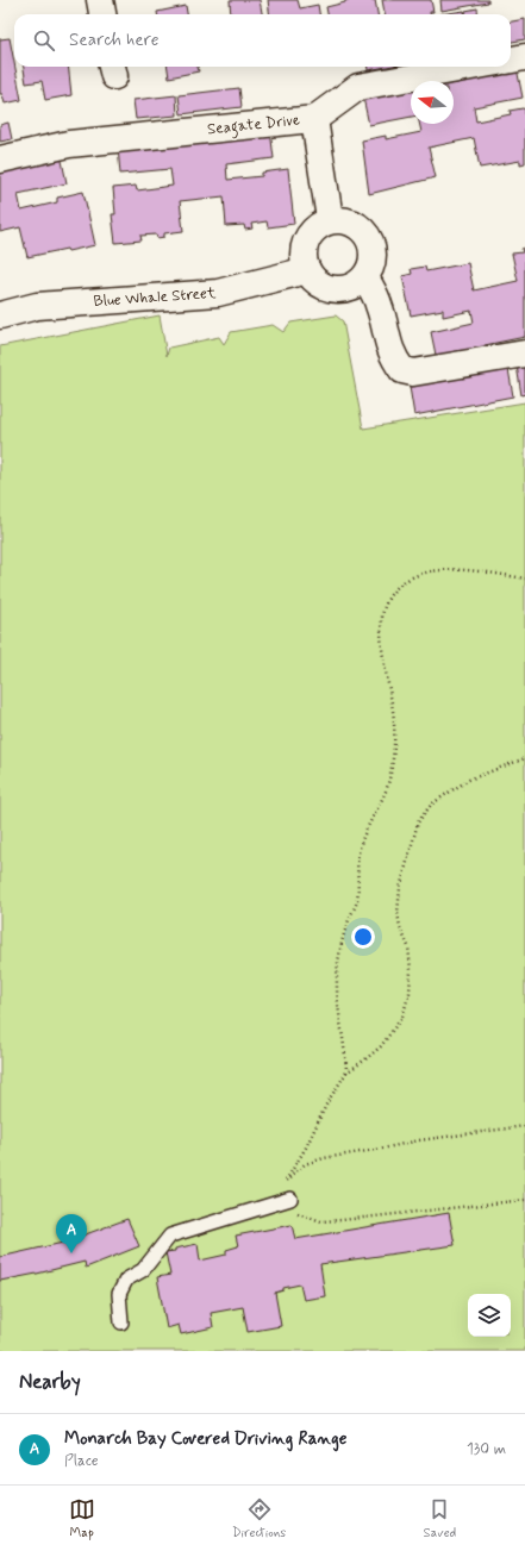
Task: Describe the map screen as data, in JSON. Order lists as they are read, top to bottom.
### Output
{
  "streets": {
    "street": ["Seagate Drive", "Blue Whale Street"]
  },
  "north": "left",
  "page": {
    "search": "Search here",
    "pins": "A",
    "heading": "Nearby",
    "list": [
      {
        "mark": "A",
        "name": "Monarch Bay Covered Driving Range",
        "note": "Place",
        "value": "130 m"
      }
    ],
    "nav": ["Map", "Directions", "Saved"]
  }
}
